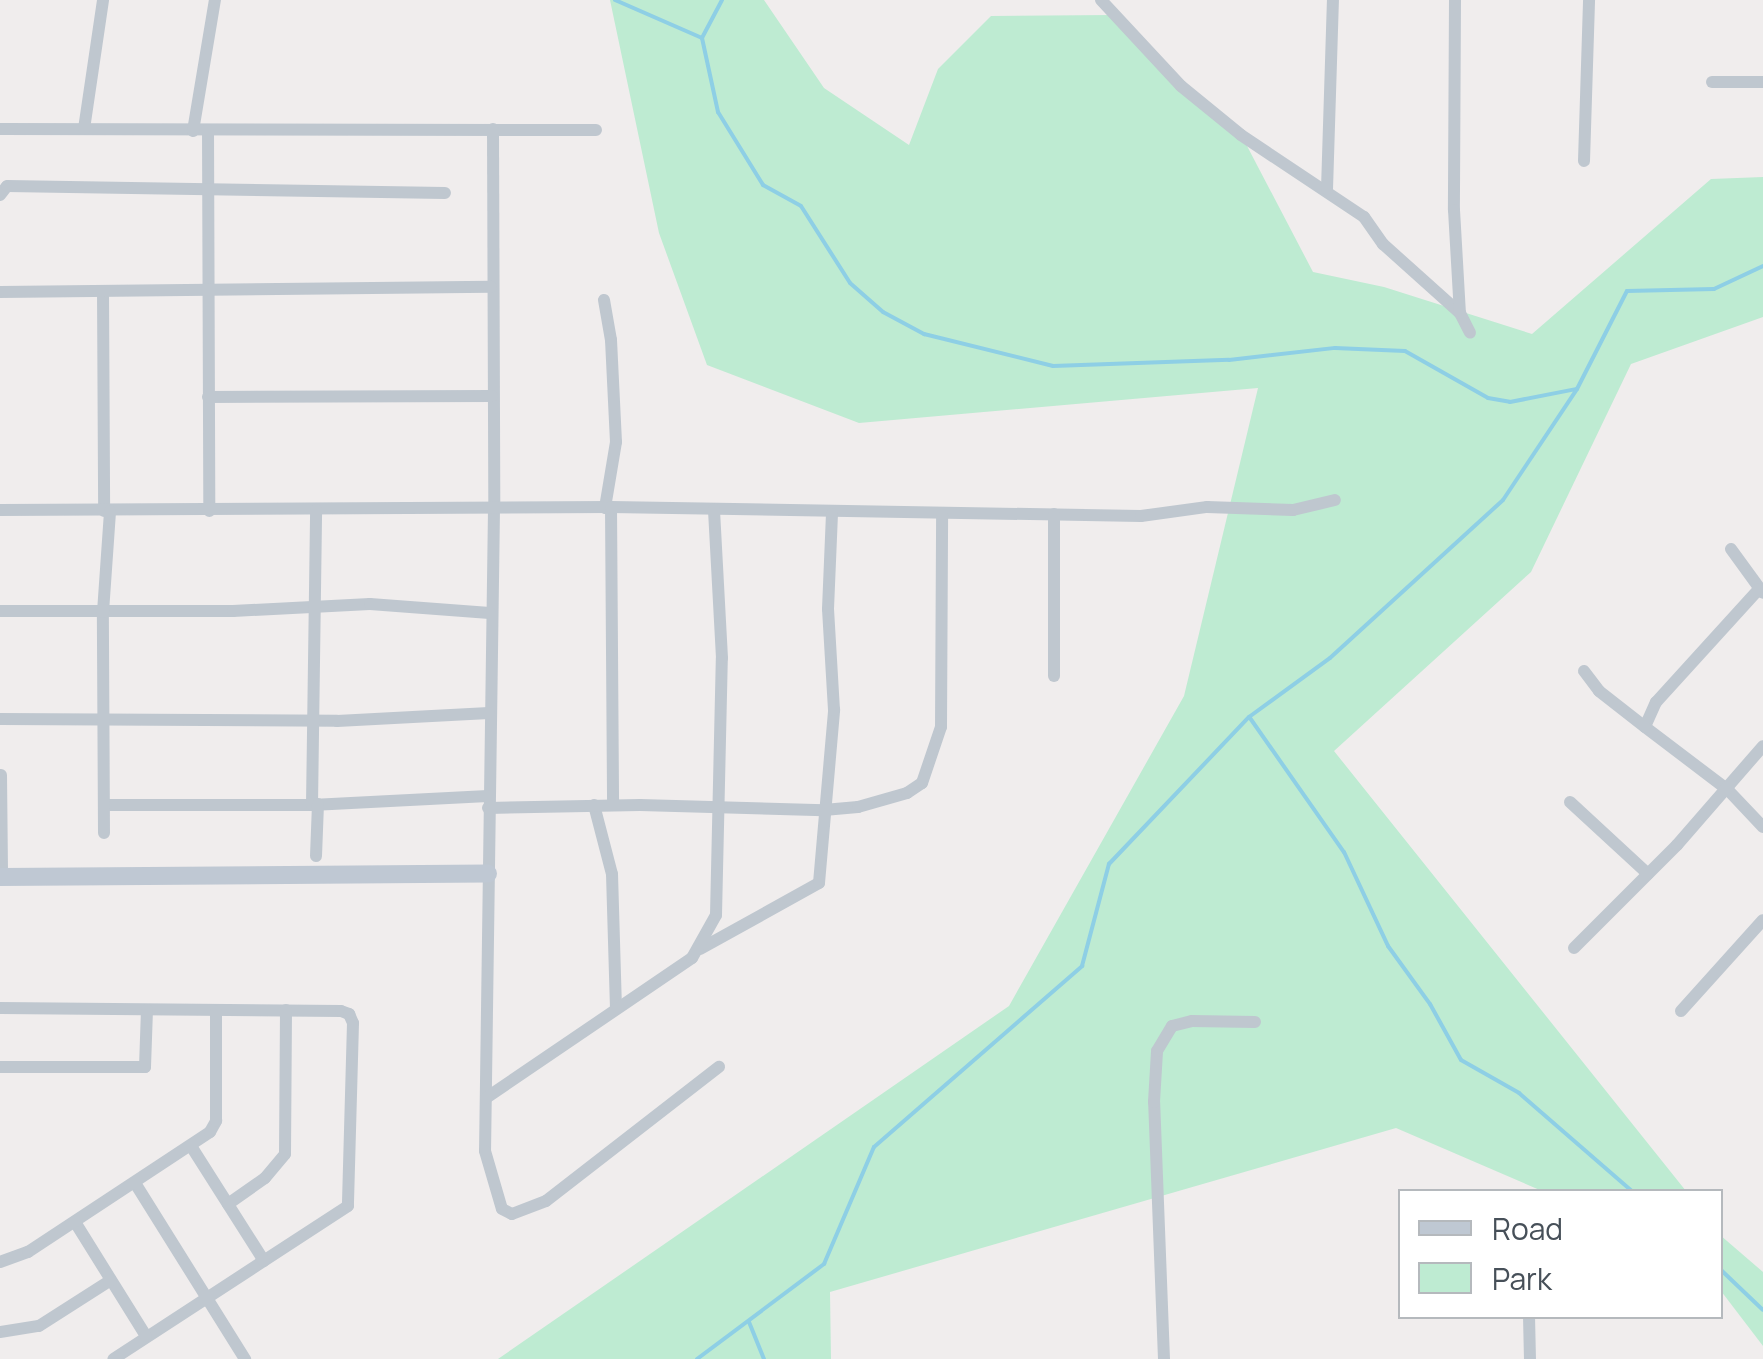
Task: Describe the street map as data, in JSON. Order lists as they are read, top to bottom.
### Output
{
  "legend": ["Road", "Park"]
}
